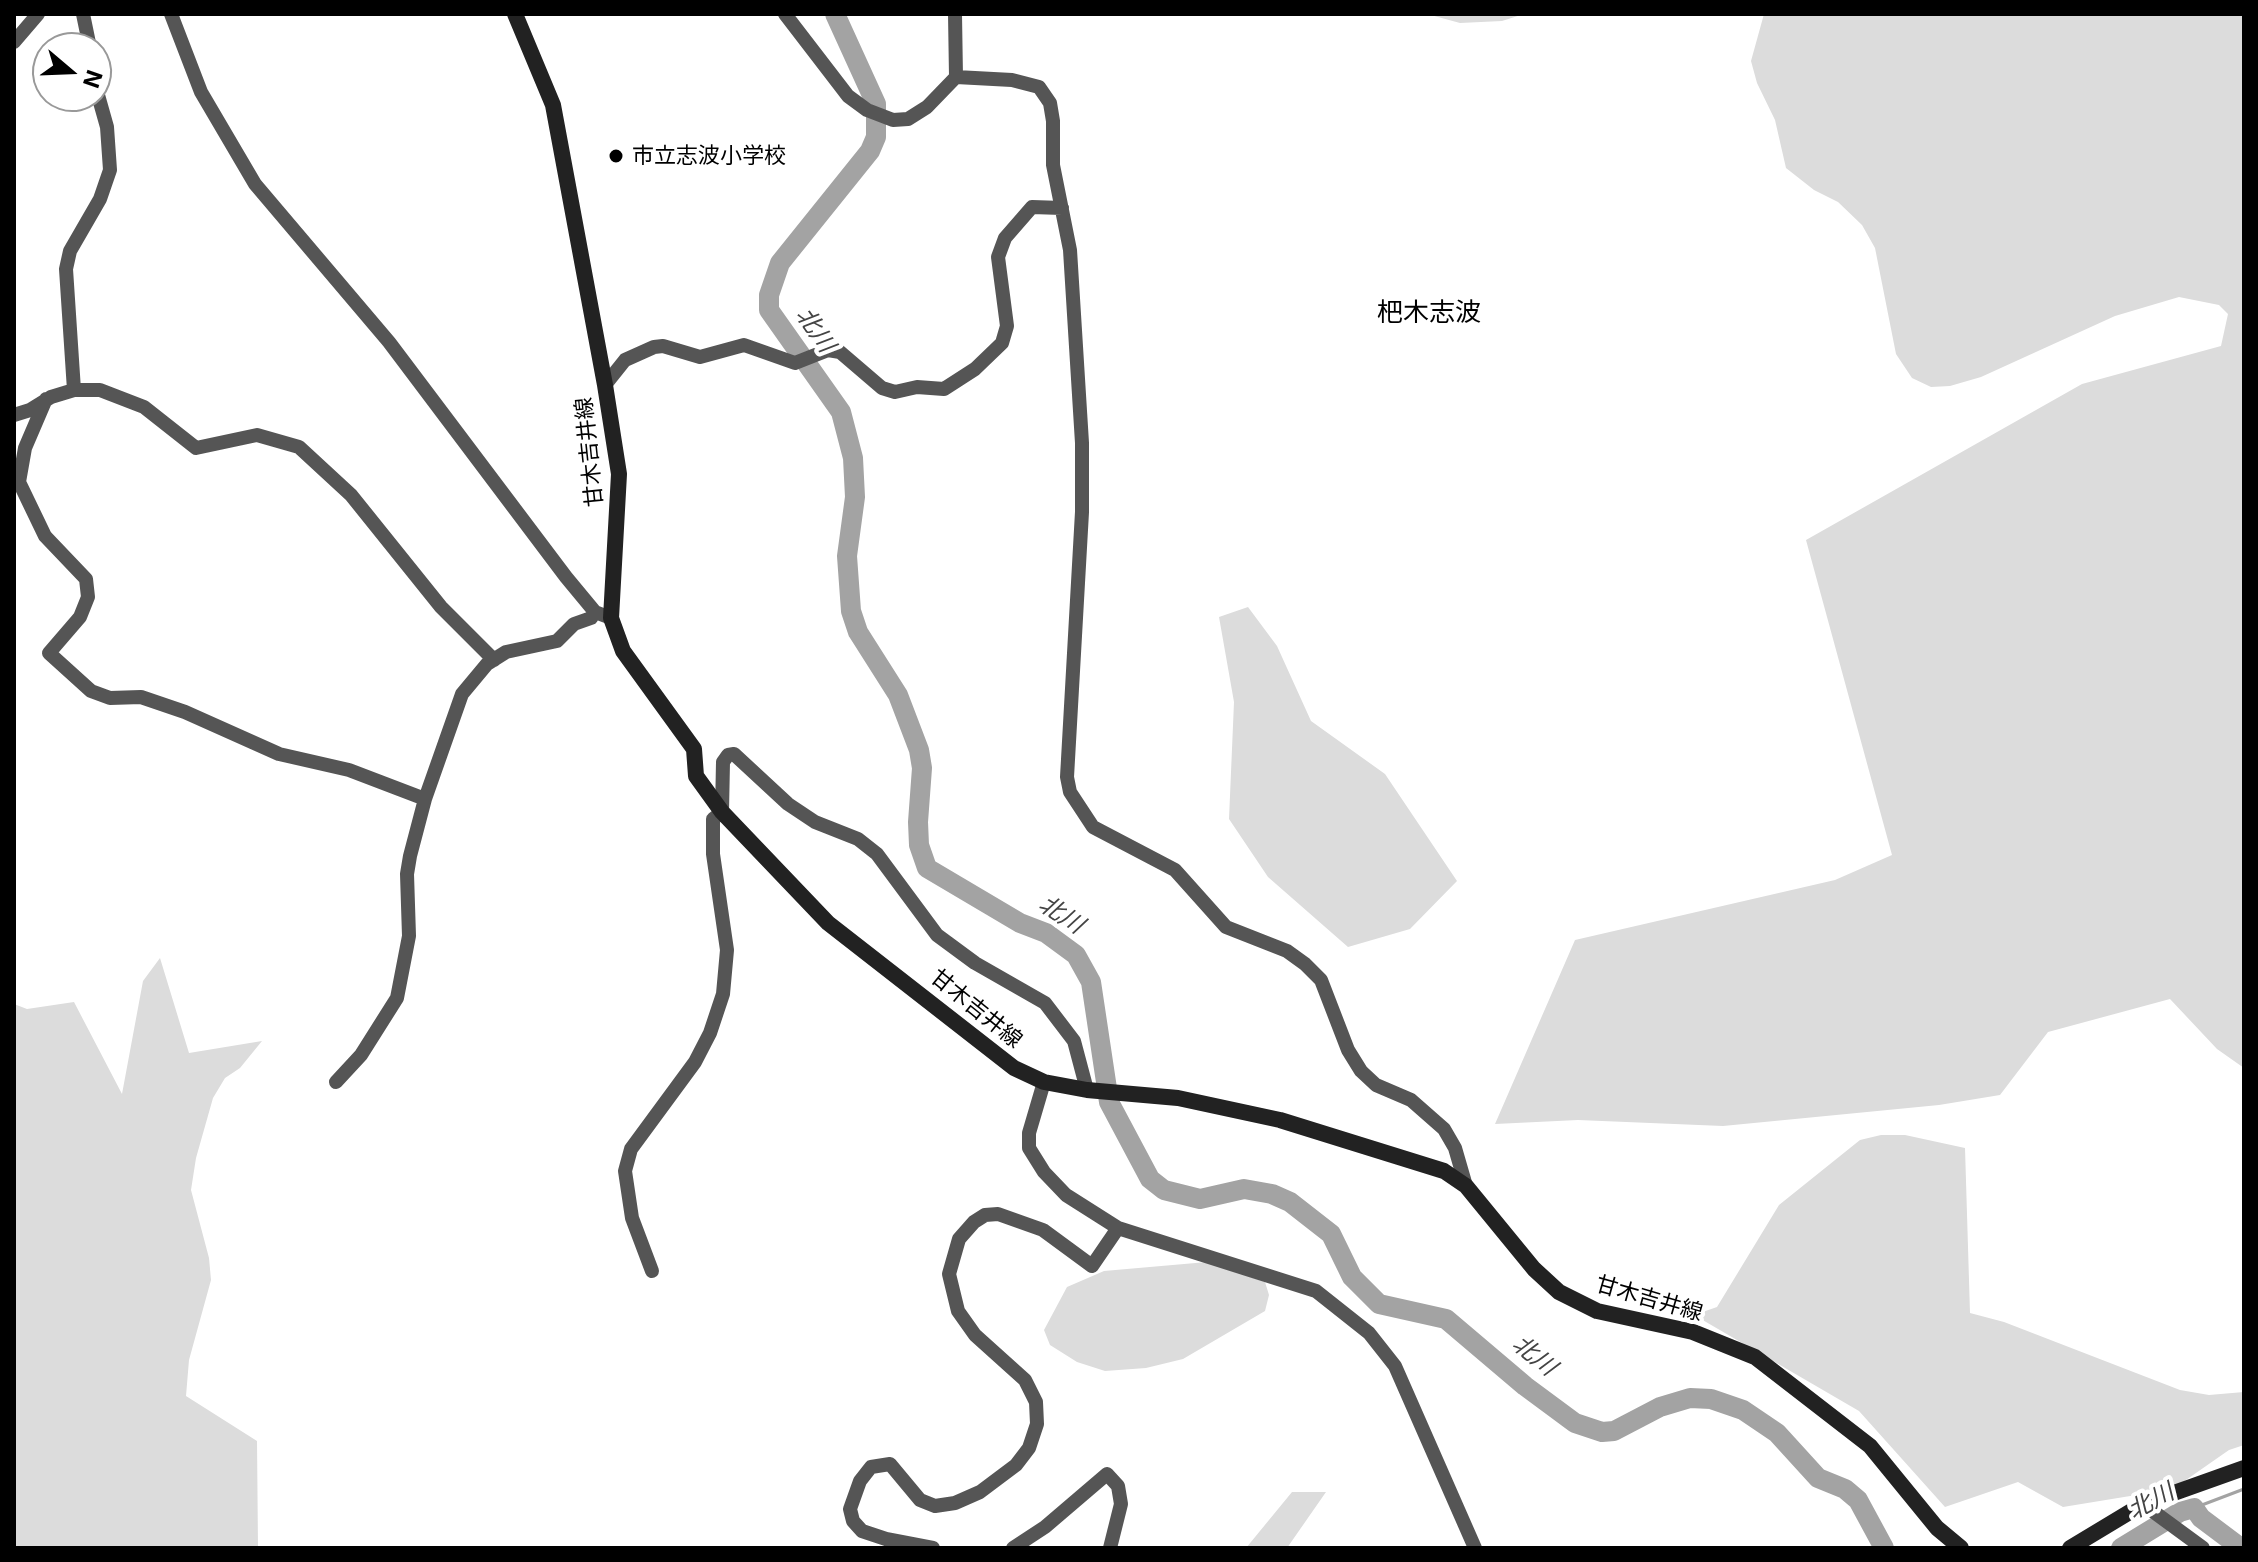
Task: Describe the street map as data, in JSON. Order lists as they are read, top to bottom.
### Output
{
  "streets": {
    "main road": ["甘木吉井線"]
  },
  "districts": ["杷木志波"],
  "water": ["北川"],
  "places": ["市立志波小学校"],
  "north": "right"
}
